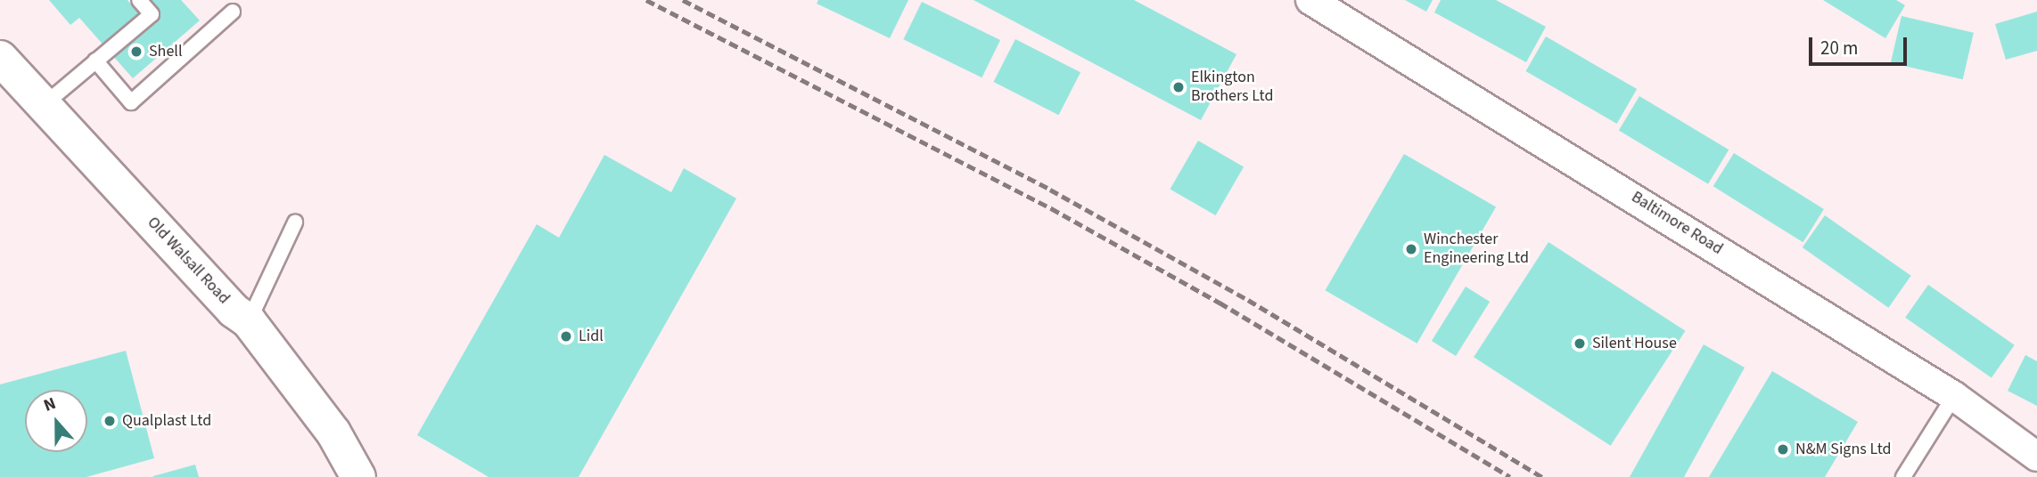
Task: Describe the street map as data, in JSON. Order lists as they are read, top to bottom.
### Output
{
  "streets": {
    "main road": ["Old Walsall Road"],
    "street": ["Baltimore Road"]
  },
  "places": [
    "Shell",
    "Elkington Brothers Ltd",
    "Winchester Engineering Ltd",
    "Lidl",
    "Silent House",
    "Qualplast Ltd",
    "N&M Signs Ltd"
  ],
  "scale_bar": "20 m",
  "north": "top"
}
